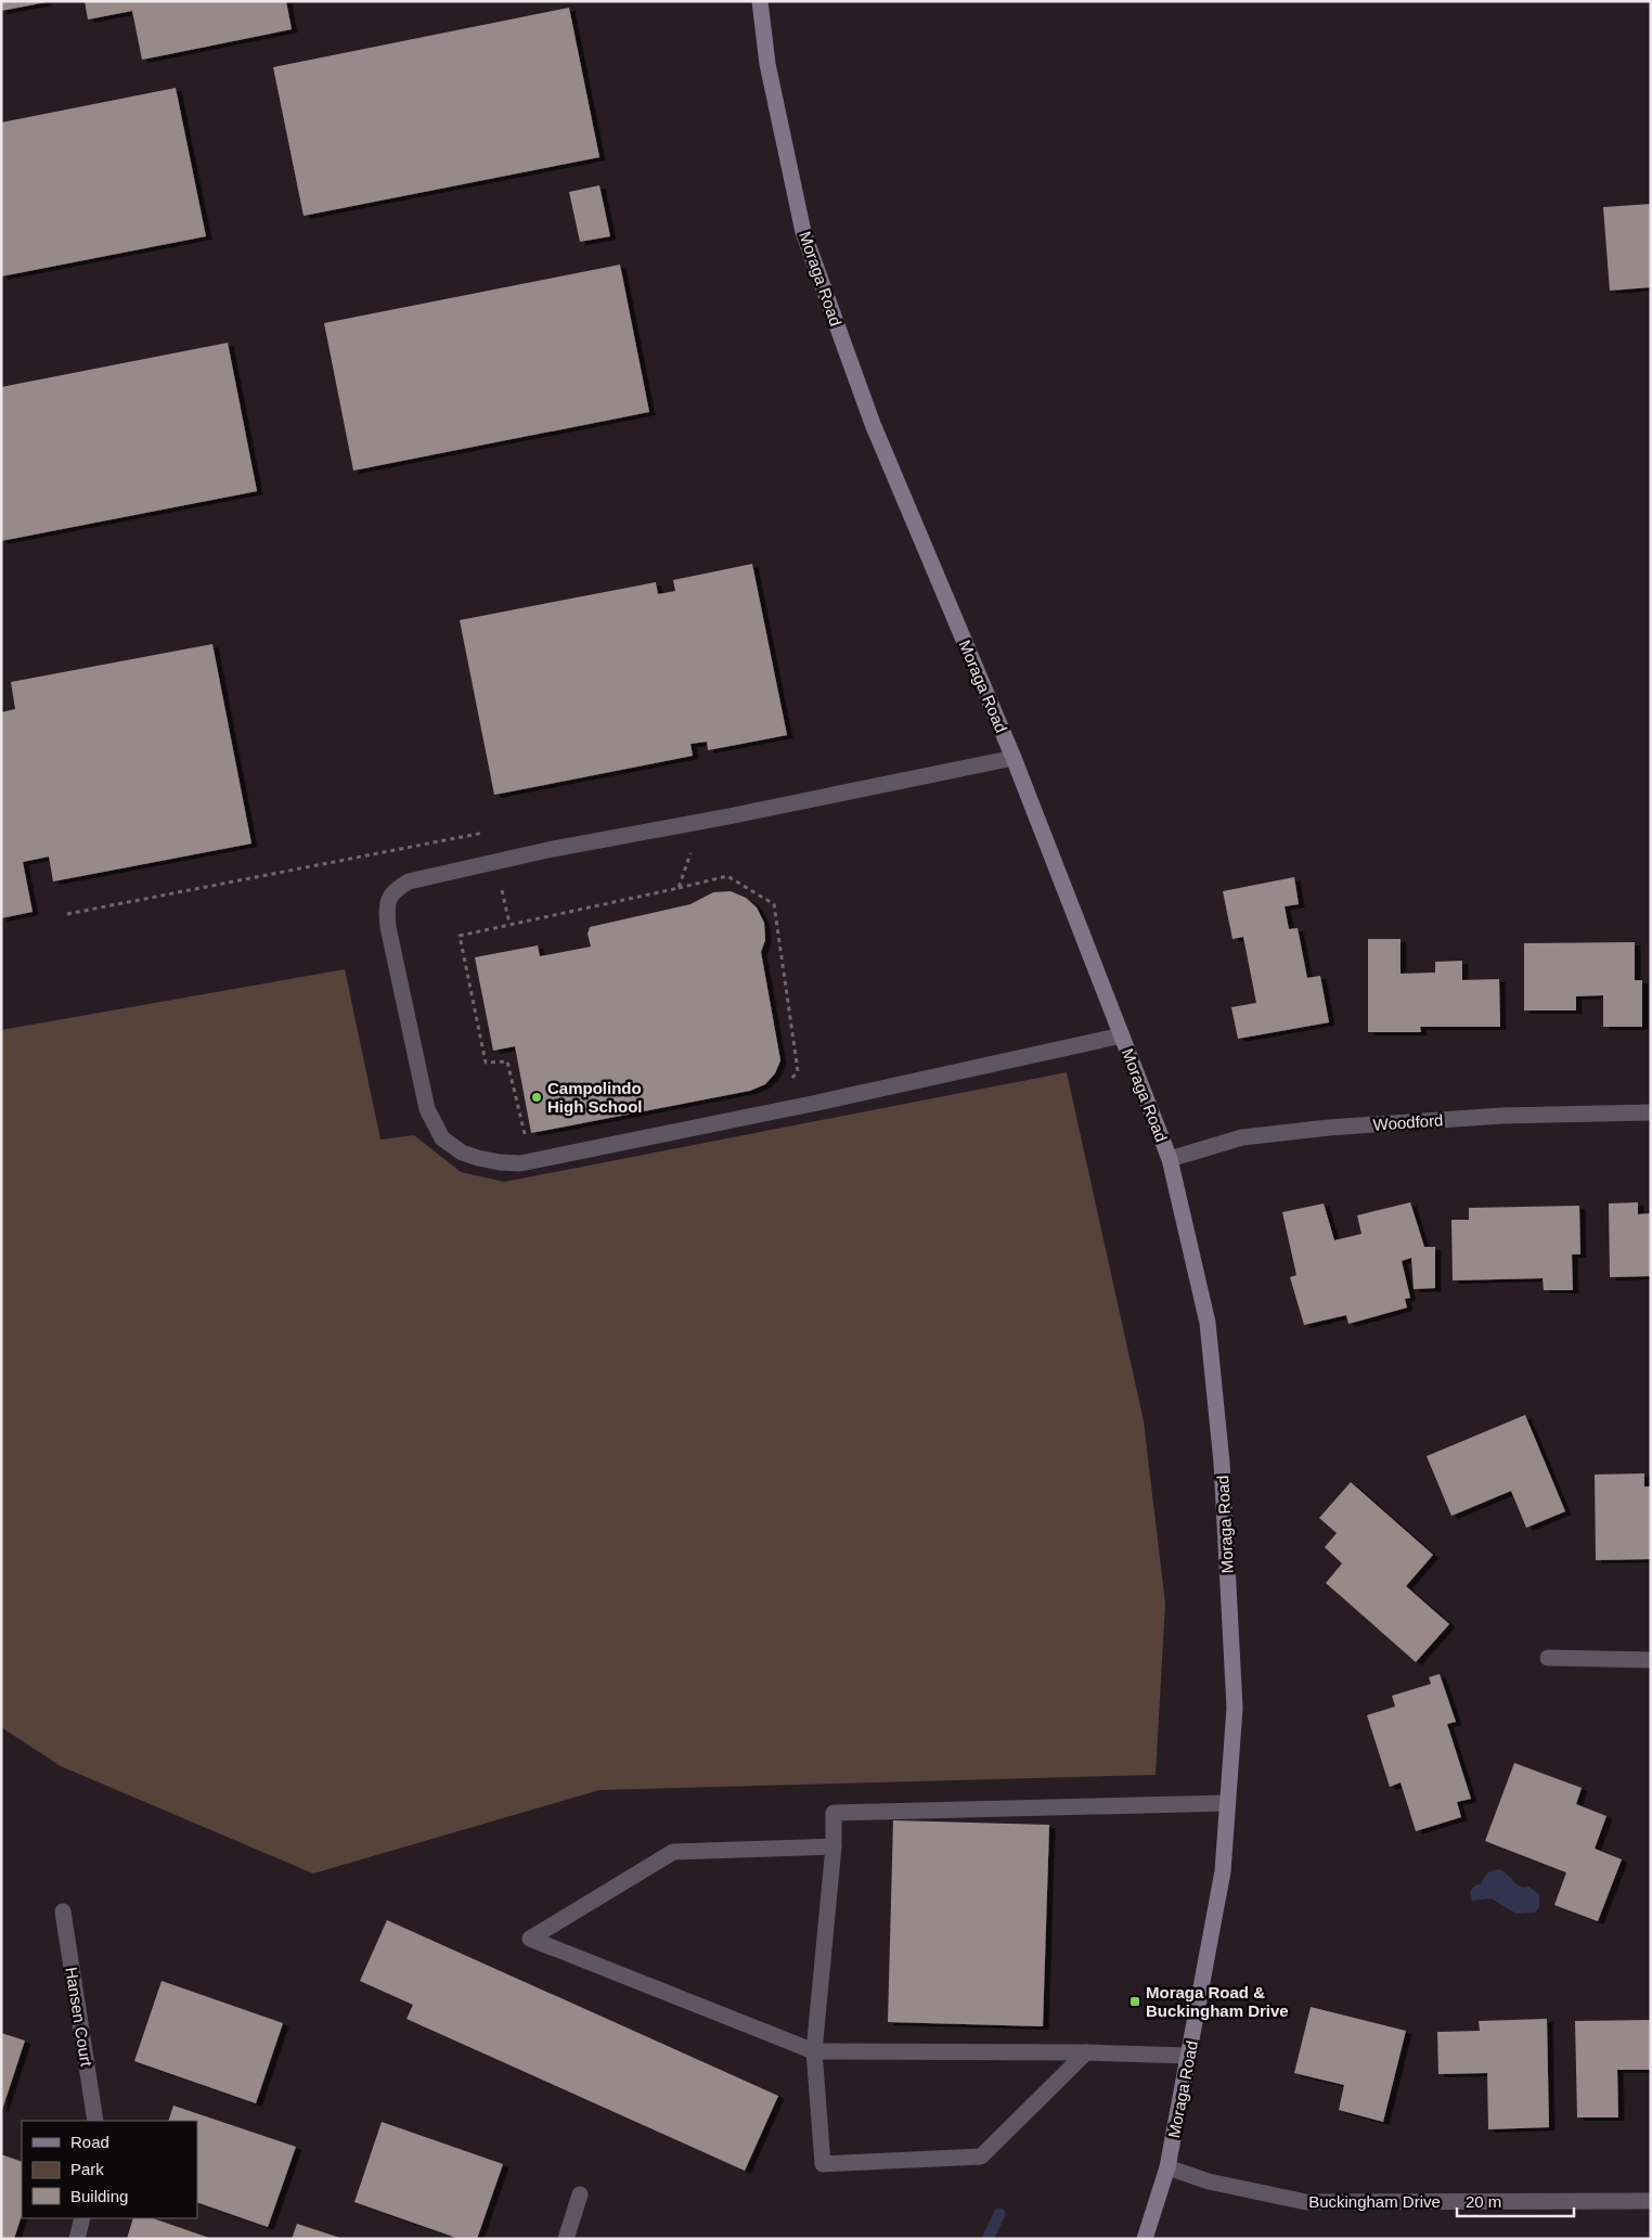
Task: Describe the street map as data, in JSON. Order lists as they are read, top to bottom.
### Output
{
  "streets": {
    "main road": ["Moraga Road"],
    "street": ["Woodford", "Hansen Court", "Buckingham Drive"]
  },
  "crossings": [
    ["Moraga Road", "Woodford"],
    ["Moraga Road", "Buckingham Drive"]
  ],
  "places": {
    "other": ["Campolindo High School"],
    "transit": ["Moraga Road & Buckingham Drive"]
  },
  "legend": ["Road", "Park", "Building"],
  "scale_bar": "20 m"
}
